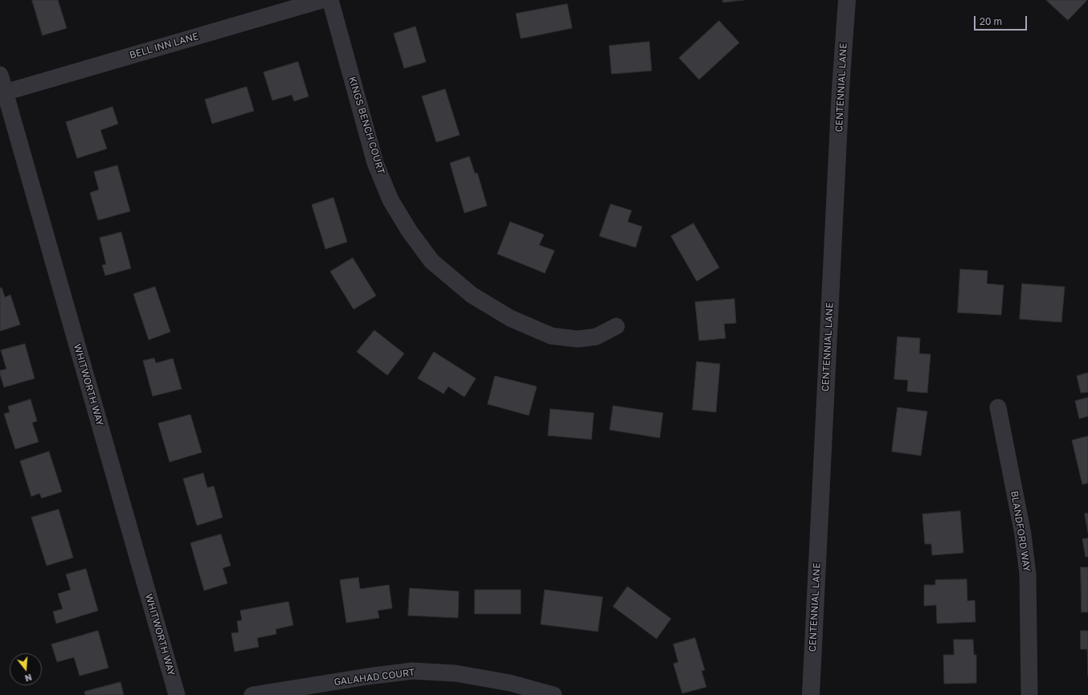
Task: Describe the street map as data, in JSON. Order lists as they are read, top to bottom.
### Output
{
  "streets": {
    "street": [
      "BELL INN LANE",
      "CENTENNIAL LANE",
      "KINGS BENCH COURT",
      "WHITWORTH WAY",
      "BLANDFORD WAY",
      "GALAHAD COURT"
    ]
  },
  "crossings": [
    ["BELL INN LANE", "WHITWORTH WAY"]
  ],
  "scale_bar": "20 m",
  "north": "bottom"
}
